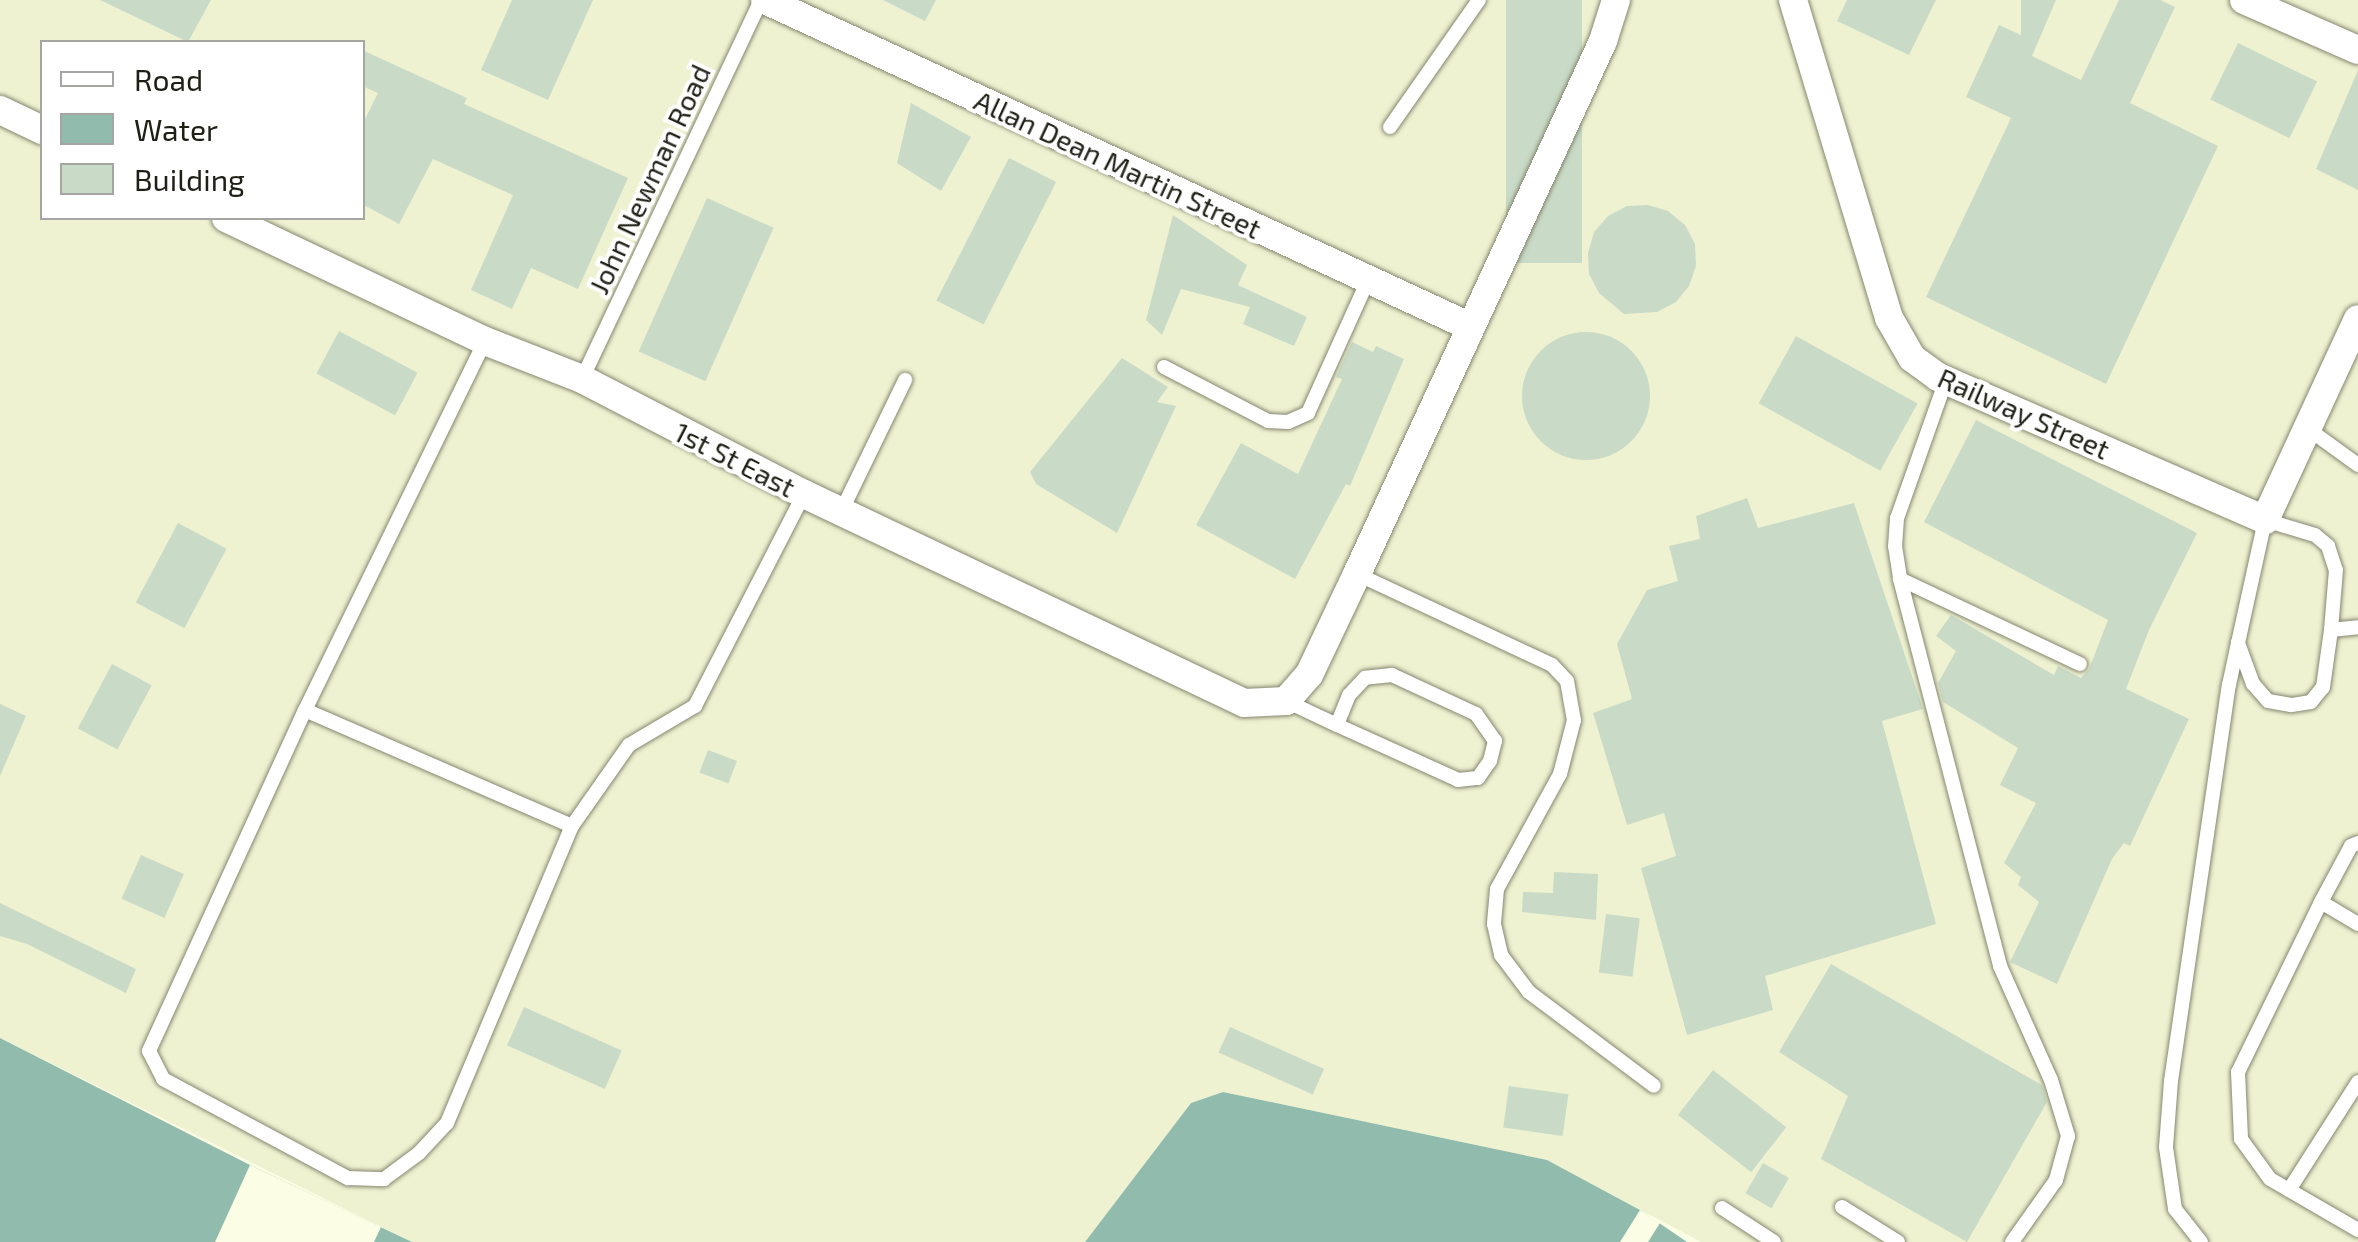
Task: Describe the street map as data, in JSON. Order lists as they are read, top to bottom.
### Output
{
  "streets": {
    "street": ["Allan Dean Martin Street", "Railway Street", "1st St East"],
    "lane": ["John Newman Road"]
  },
  "crossings": [
    ["Allan Dean Martin Street", "John Newman Road"],
    ["John Newman Road", "1st St East"]
  ],
  "legend": ["Road", "Water", "Building"]
}
